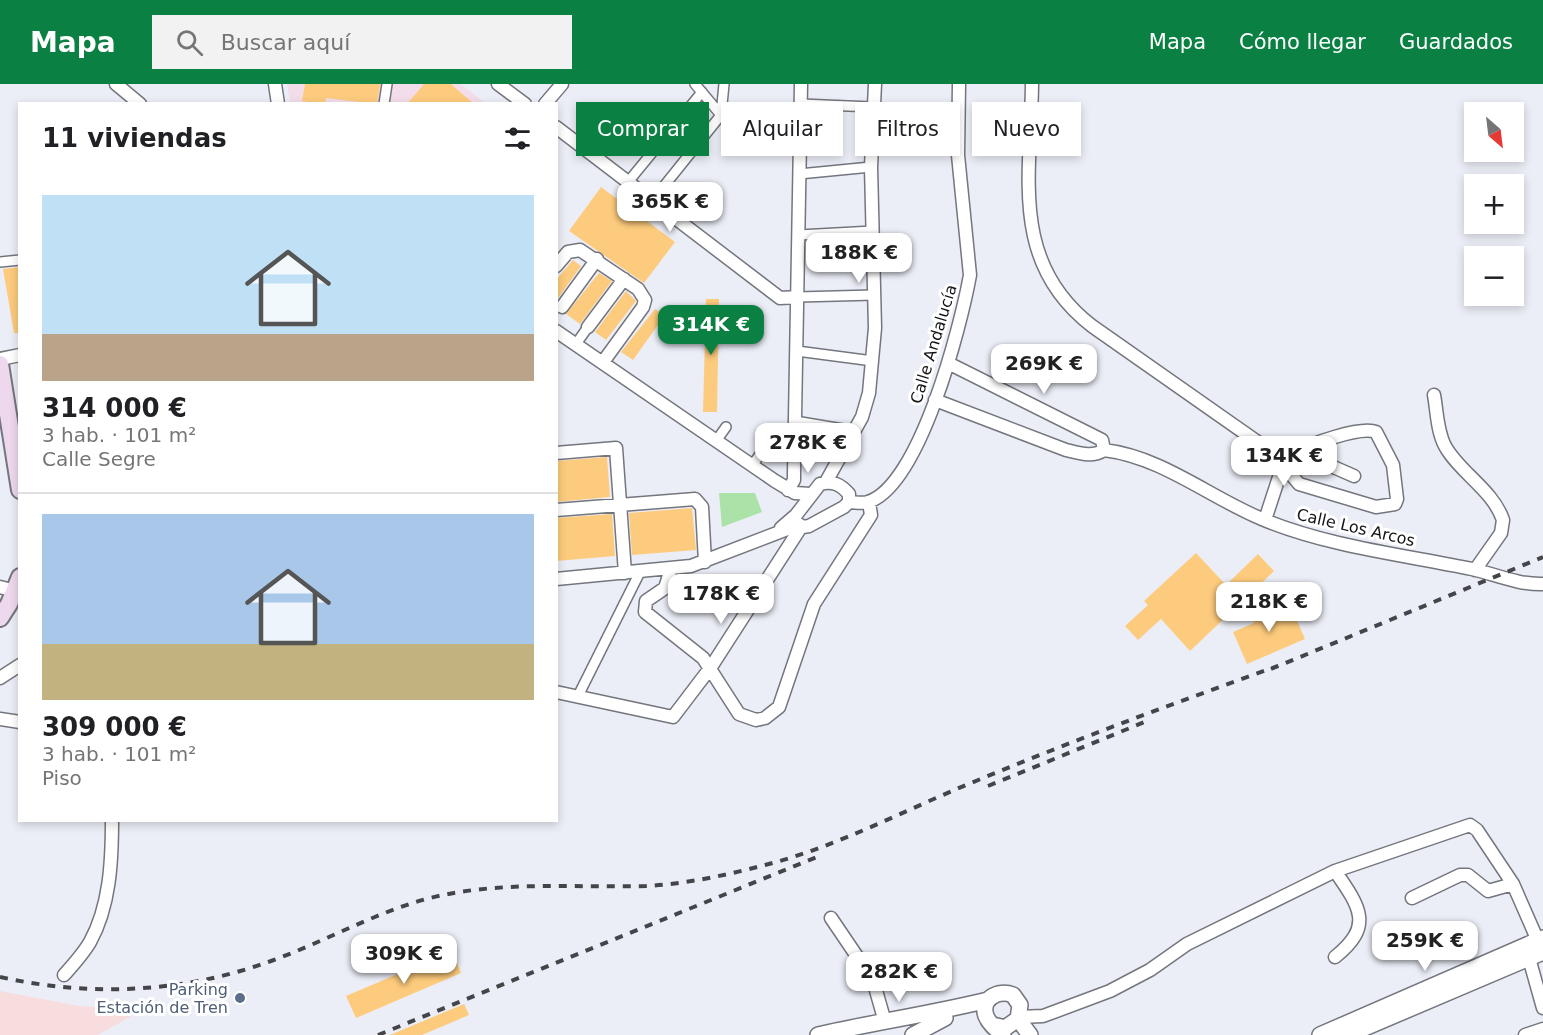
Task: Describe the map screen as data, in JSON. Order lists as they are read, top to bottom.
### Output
{
  "streets": {
    "street": ["Calle Andalucía", "Calle Los Arcos"]
  },
  "crossings": [
    ["Calle Andalucía", "Calle Los Arcos"]
  ],
  "places": ["Parking Estación de Tren"],
  "north": "bottom right",
  "page": {
    "header": "Mapa",
    "search": "Buscar aquí",
    "nav": ["Mapa", "Cómo llegar", "Guardados"],
    "map_buttons": ["+", "−"],
    "chip": [
      "Comprar",
      "Alquilar",
      "Filtros",
      "Nuevo"
    ],
    "heading": "11 viviendas",
    "list": [
      {
        "name": "314 000 €",
        "note": "3 hab. · 101 m² · Calle Segre"
      },
      {
        "name": "309 000 €",
        "note": "3 hab. · 101 m² · Piso"
      }
    ],
    "price": [
      "365K €",
      "188K €",
      "314K €",
      "269K €",
      "278K €",
      "134K €",
      "178K €",
      "218K €",
      "259K €",
      "309K €",
      "282K €"
    ]
  }
}
